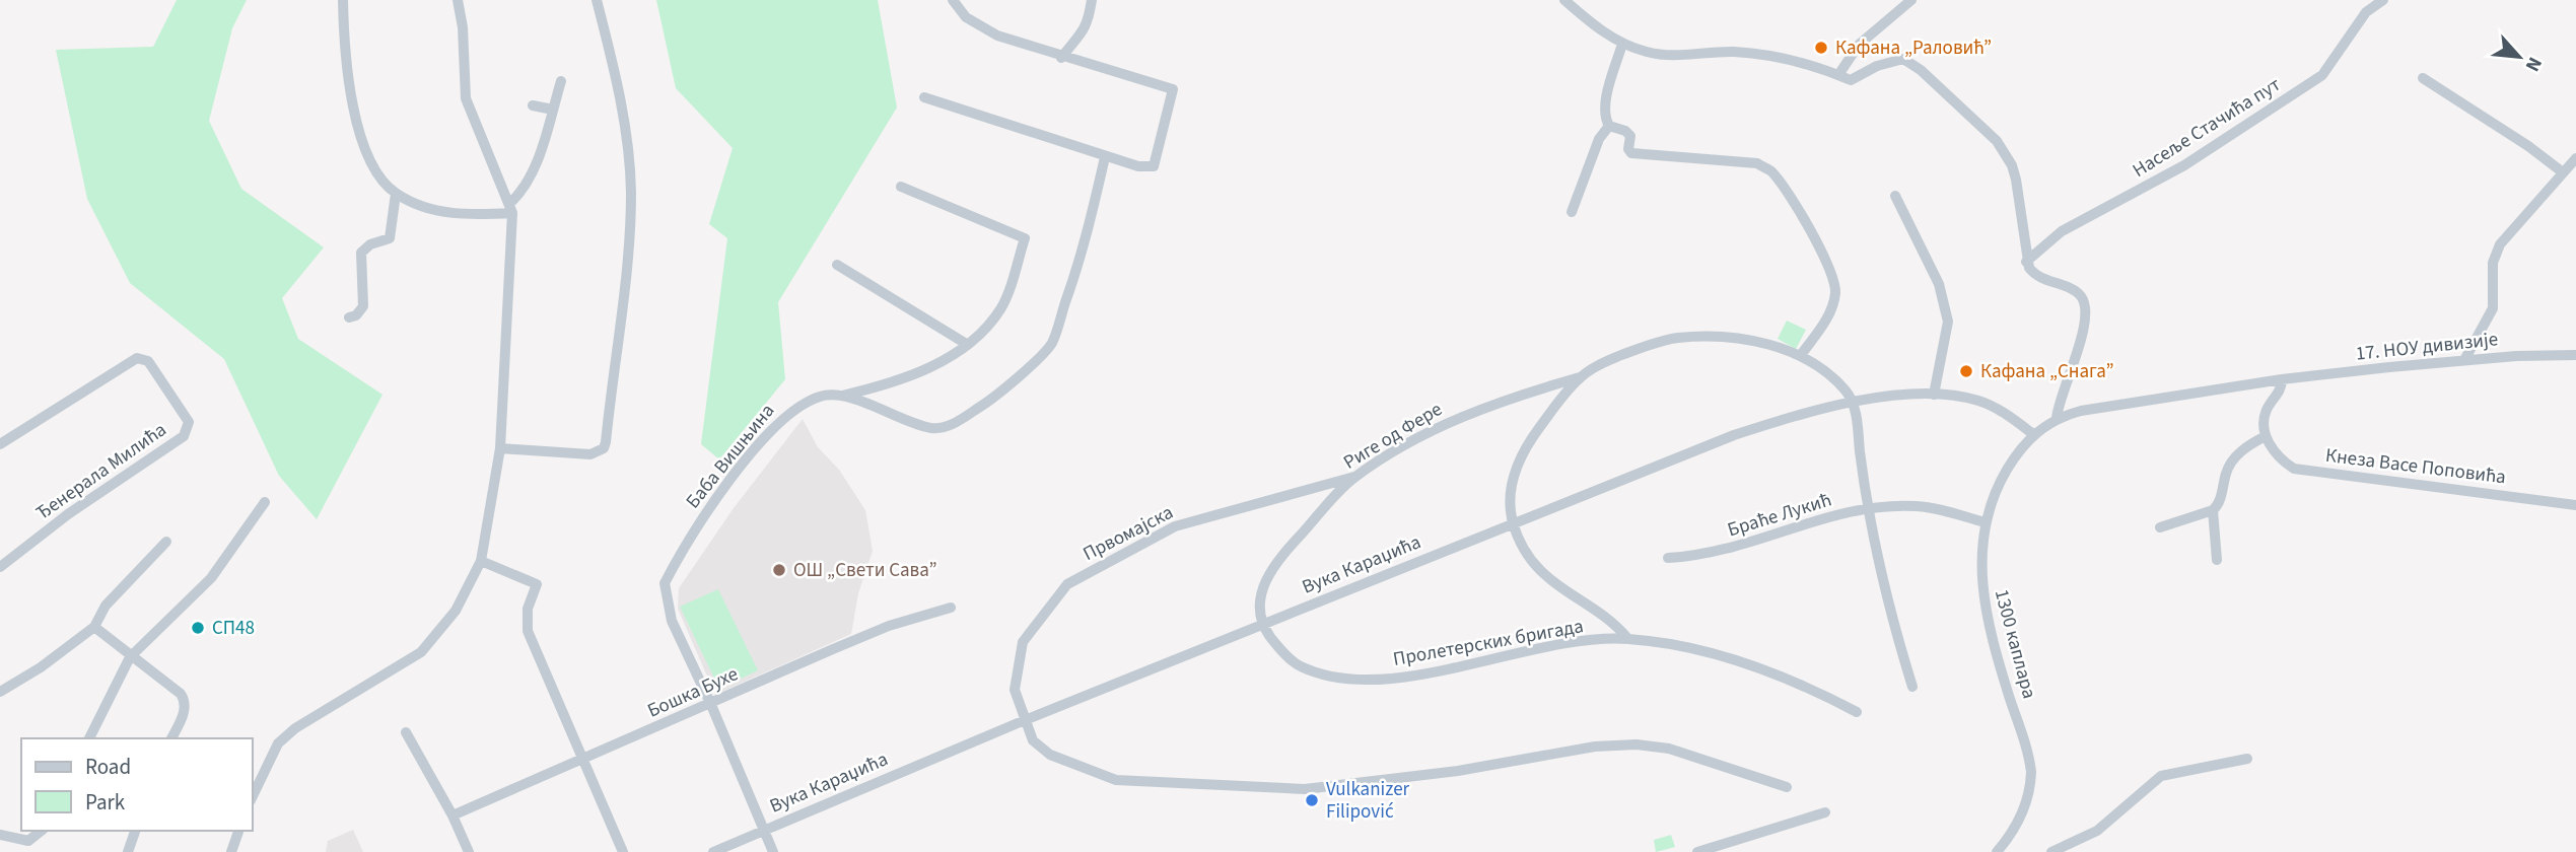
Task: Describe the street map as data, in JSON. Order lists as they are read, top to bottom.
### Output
{
  "streets": {
    "street": [
      "Насеље Стачића пут",
      "17. НОУ дивизије",
      "Риге од Фере",
      "Баба Вишњина",
      "Кнеза Васе Поповића",
      "Ђенерала Милића",
      "Браће Лукић",
      "Првомајска",
      "Вука Караџића",
      "Пролетерских бригада",
      "1300 каплара",
      "Бошка Бухе"
    ]
  },
  "crossings": [
    ["17. НОУ дивизије", "1300 каплара"],
    ["Риге од Фере", "Првомајска"],
    ["Риге од Фере", "Вука Караџића"],
    ["Риге од Фере", "Пролетерских бригада"],
    ["Баба Вишњина", "Бошка Бухе"],
    ["Браће Лукић", "1300 каплара"],
    ["Првомајска", "Вука Караџића"],
    ["Вука Караџића", "Пролетерских бригада"],
    ["Вука Караџића", "1300 каплара"]
  ],
  "places": [
    "Кафана „Раловић”",
    "Кафана „Снага”",
    "ОШ „Свети Сава”",
    "СП48",
    "Vulkanizer Filipović"
  ],
  "legend": ["Road", "Park"],
  "north": "bottom right"
}
